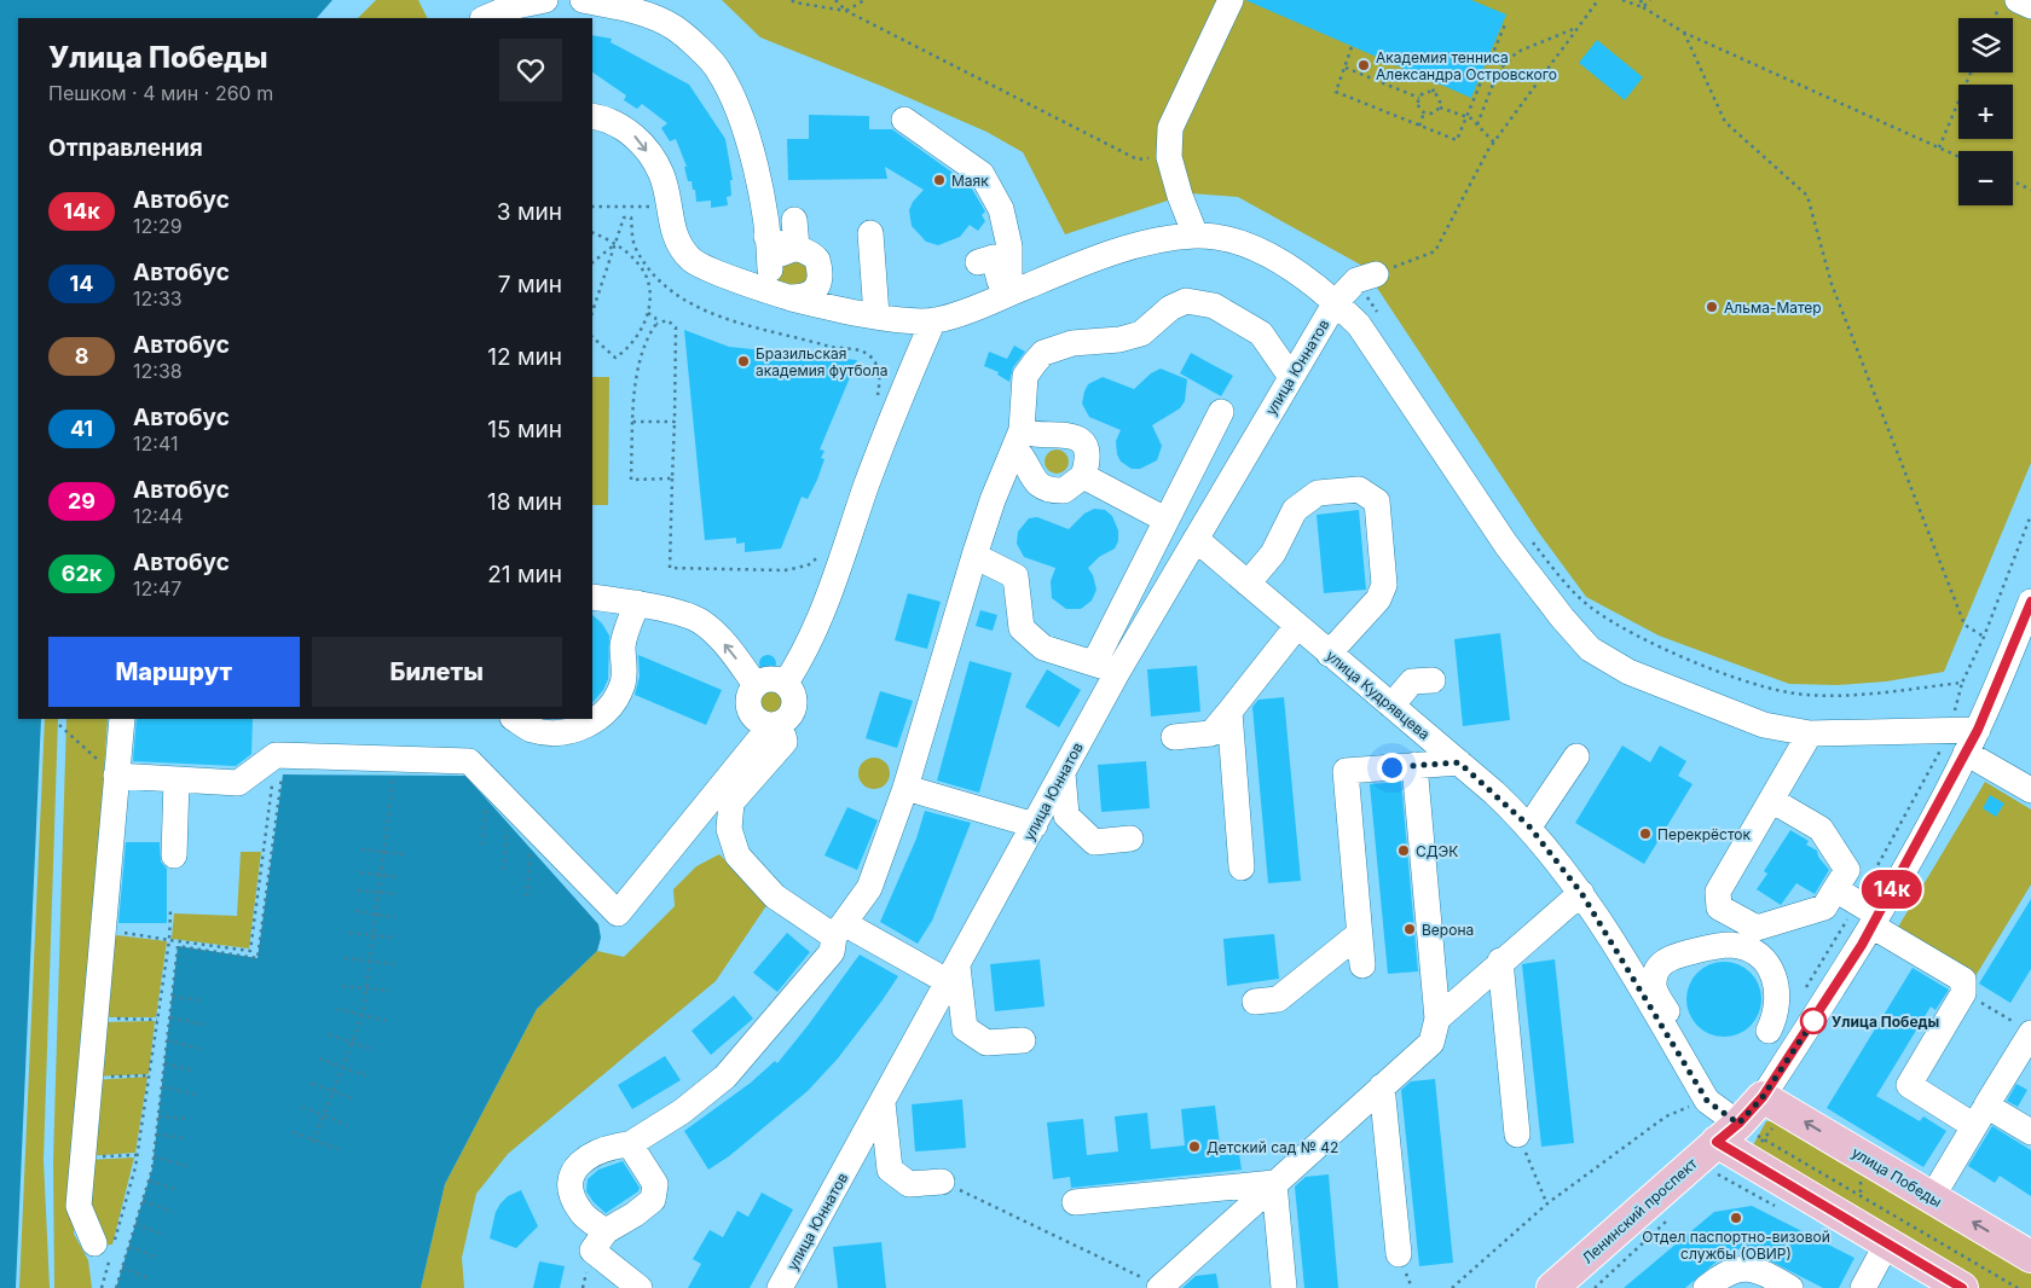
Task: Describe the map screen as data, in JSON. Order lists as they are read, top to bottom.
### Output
{
  "streets": {
    "main road": ["улица Победы", "Ленинский проспект"],
    "street": ["улица Юннатов", "улица Кудрявцева"]
  },
  "crossings": [
    ["улица Юннатов", "улица Кудрявцева"],
    ["улица Кудрявцева", "Ленинский проспект"],
    ["улица Победы", "Ленинский проспект"]
  ],
  "places": [
    "Академия тенниса Александра Островского",
    "Маяк",
    "Альма-Матер",
    "Бразильская академия футбола",
    "Перекрёсток",
    "СДЭК",
    "Верона",
    "Улица Победы",
    "Детский сад № 42",
    "Отдел паспортно-визовой службы (ОВИР)"
  ],
  "lines": ["bus line 14к"],
  "page": {
    "on_map": "14к",
    "map_buttons": ["+", "−"],
    "heading": [
      ["Улица Победы", "Пешком · 4 мин · 260 m"],
      "Отправления"
    ],
    "list": [
      {
        "mark": "14к",
        "name": "Автобус",
        "note": "12:29",
        "value": "3 мин"
      },
      {
        "mark": "14",
        "name": "Автобус",
        "note": "12:33",
        "value": "7 мин"
      },
      {
        "mark": "8",
        "name": "Автобус",
        "note": "12:38",
        "value": "12 мин"
      },
      {
        "mark": "41",
        "name": "Автобус",
        "note": "12:41",
        "value": "15 мин"
      },
      {
        "mark": "29",
        "name": "Автобус",
        "note": "12:44",
        "value": "18 мин"
      },
      {
        "mark": "62к",
        "name": "Автобус",
        "note": "12:47",
        "value": "21 мин"
      }
    ],
    "buttons": ["Маршрут", "Билеты"]
  }
}
